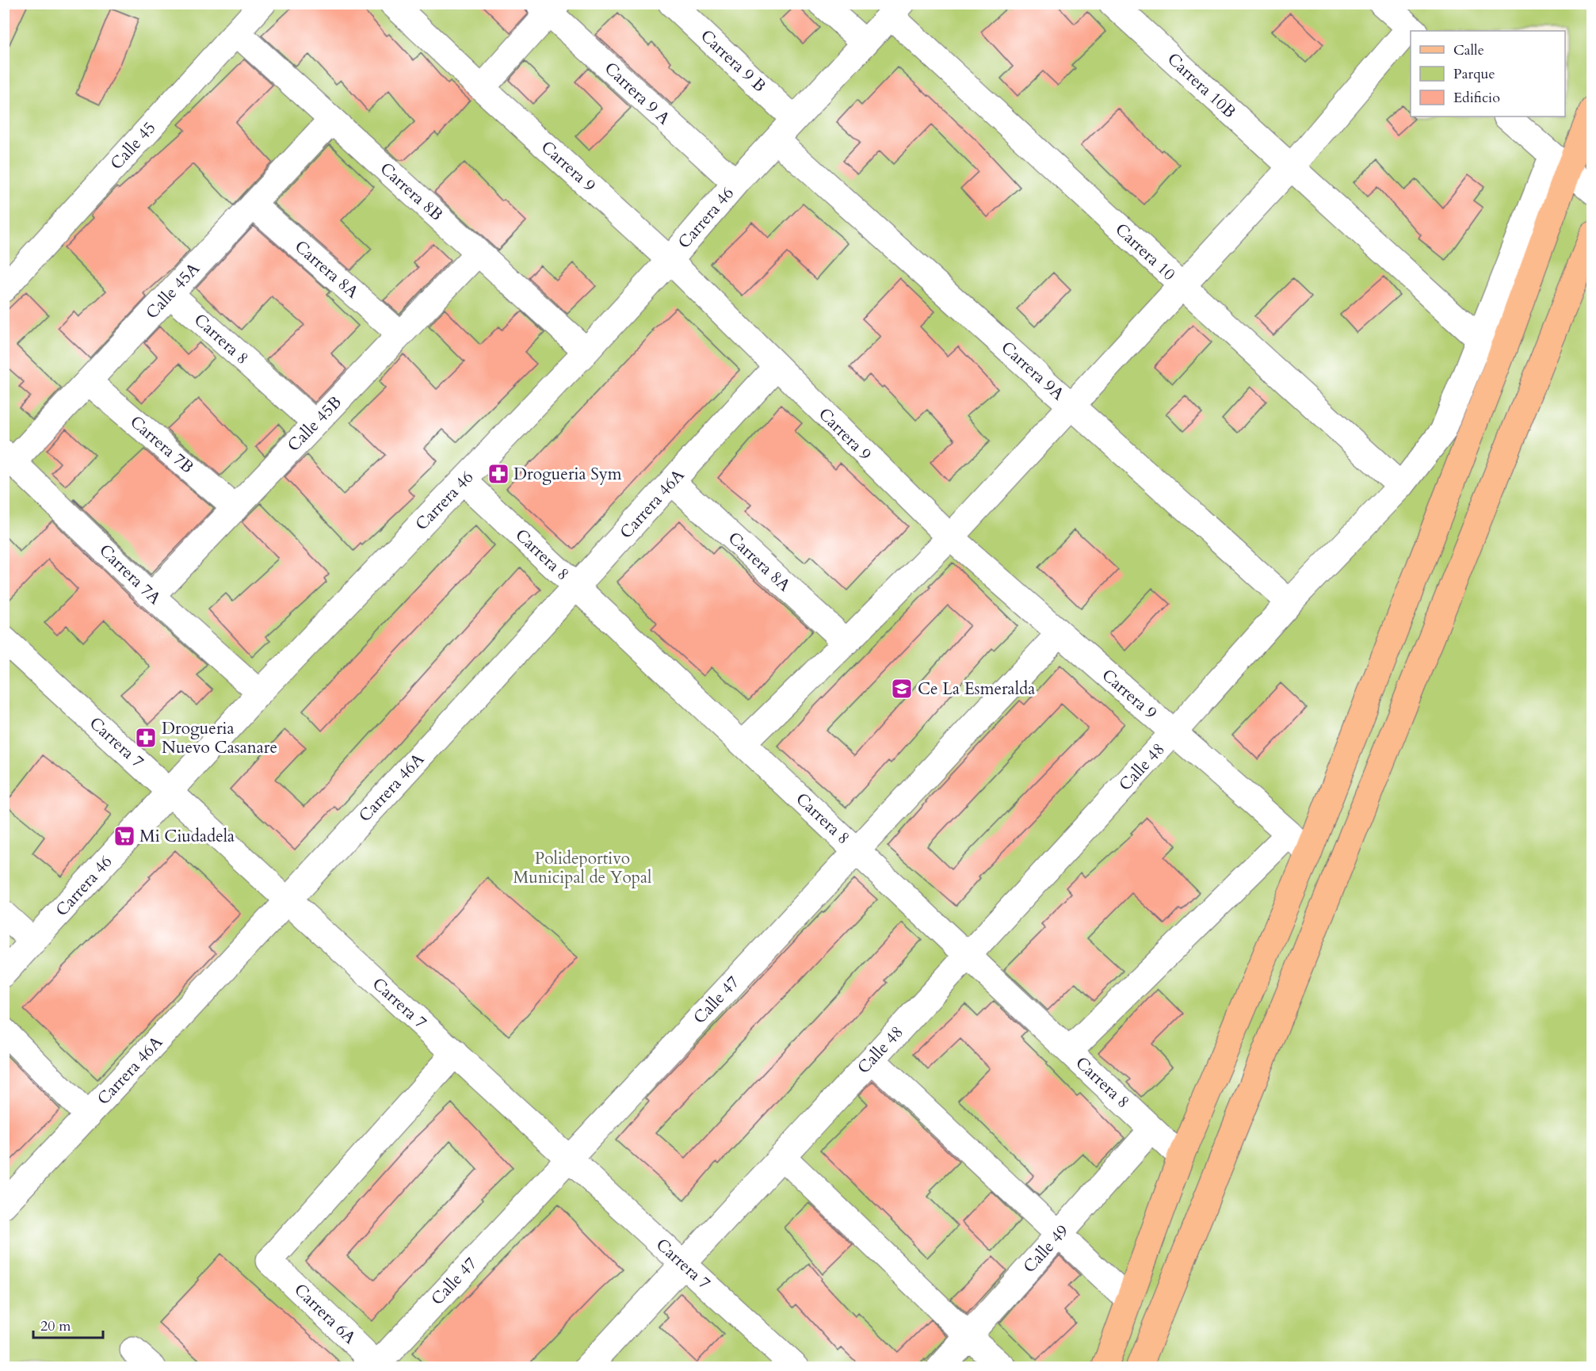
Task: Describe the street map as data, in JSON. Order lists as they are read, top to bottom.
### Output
{
  "streets": {
    "street": [
      "Carrera 9 B",
      "Carrera 10B",
      "Carrera 9 A",
      "Calle 45",
      "Carrera 9",
      "Carrera 8B",
      "Carrera 46",
      "Carrera 10",
      "Carrera 8A",
      "Calle 45A",
      "Carrera 8",
      "Carrera 9A",
      "Calle 45B",
      "Carrera 7B",
      "Carrera 46A",
      "Carrera 7A",
      "Carrera 7",
      "Calle 48",
      "Calle 47",
      "Calle 49",
      "Carrera 6A"
    ]
  },
  "crossings": [
    ["Carrera 9 B", "Carrera 46"],
    ["Carrera 10B", "Calle 48"],
    ["Carrera 9 A", "Carrera 46"],
    ["Calle 45", "Carrera 8B"],
    ["Carrera 9", "Carrera 46"],
    ["Carrera 9", "Carrera 46A"],
    ["Carrera 9", "Calle 48"],
    ["Carrera 9", "Calle 47"],
    ["Carrera 8B", "Carrera 46"],
    ["Carrera 8B", "Calle 45A"],
    ["Carrera 8B", "Calle 45B"],
    ["Carrera 46", "Carrera 10"],
    ["Carrera 46", "Carrera 8"],
    ["Carrera 46", "Carrera 9A"],
    ["Carrera 46", "Carrera 7A"],
    ["Carrera 46", "Carrera 7"],
    ["Carrera 10", "Calle 48"],
    ["Carrera 8A", "Calle 45A"],
    ["Carrera 8A", "Calle 45B"],
    ["Carrera 8A", "Carrera 46A"],
    ["Calle 45A", "Carrera 8"],
    ["Calle 45A", "Carrera 7B"],
    ["Calle 45A", "Carrera 7A"],
    ["Carrera 8", "Calle 45B"],
    ["Carrera 8", "Carrera 46A"],
    ["Carrera 8", "Calle 48"],
    ["Carrera 8", "Calle 47"],
    ["Carrera 8", "Calle 49"],
    ["Carrera 9A", "Calle 48"],
    ["Calle 45B", "Carrera 7B"],
    ["Calle 45B", "Carrera 7A"],
    ["Carrera 46A", "Carrera 7"],
    ["Carrera 7", "Calle 48"],
    ["Carrera 7", "Calle 47"],
    ["Carrera 7", "Carrera 6A"],
    ["Calle 47", "Carrera 6A"]
  ],
  "parks": ["Polideportivo Municipal de Yopal"],
  "places": {
    "pharmacy": ["Drogueria Sym", "Drogueria Nuevo Casanare"],
    "school or university": ["Ce La Esmeralda"],
    "supermarket": ["Mi Ciudadela"]
  },
  "legend": ["Calle", "Parque", "Edificio"],
  "scale_bar": "20 m"
}
